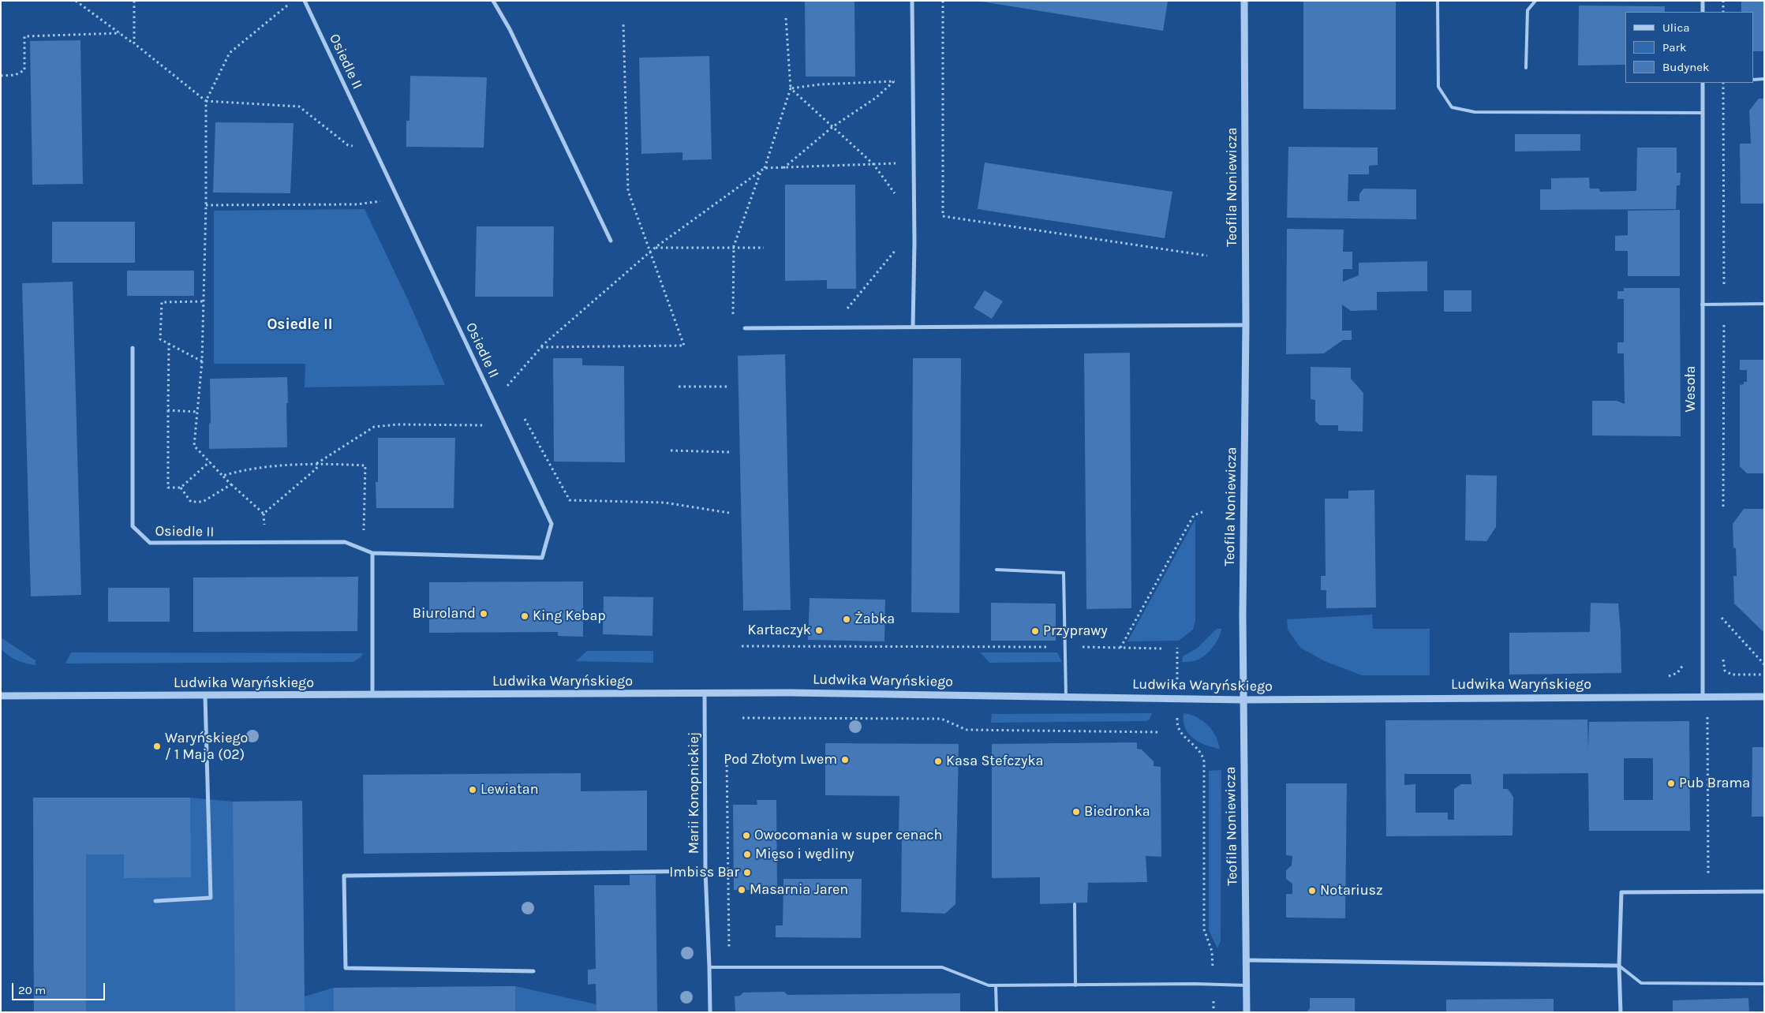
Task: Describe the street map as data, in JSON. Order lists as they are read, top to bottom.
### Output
{
  "streets": {
    "street": [
      "Osiedle II",
      "Teofila Noniewicza",
      "Wesoła",
      "Ludwika Waryńskiego",
      "Marii Konopnickiej"
    ]
  },
  "crossings": [
    ["Teofila Noniewicza", "Ludwika Waryńskiego"],
    ["Wesoła", "Ludwika Waryńskiego"],
    ["Ludwika Waryńskiego", "Marii Konopnickiej"]
  ],
  "districts": ["Osiedle II"],
  "places": [
    "Biuroland",
    "King Kebap",
    "Żabka",
    "Kartaczyk",
    "Przyprawy",
    "Waryńskiego / 1 Maja (02)",
    "Pod Złotym Lwem",
    "Kasa Stefczyka",
    "Pub Brama",
    "Lewiatan",
    "Biedronka",
    "Owocomania w super cenach",
    "Mięso i wędliny",
    "Imbiss Bar",
    "Masarnia Jaren",
    "Notariusz"
  ],
  "legend": ["Ulica", "Park", "Budynek"],
  "scale_bar": "20 m"
}
